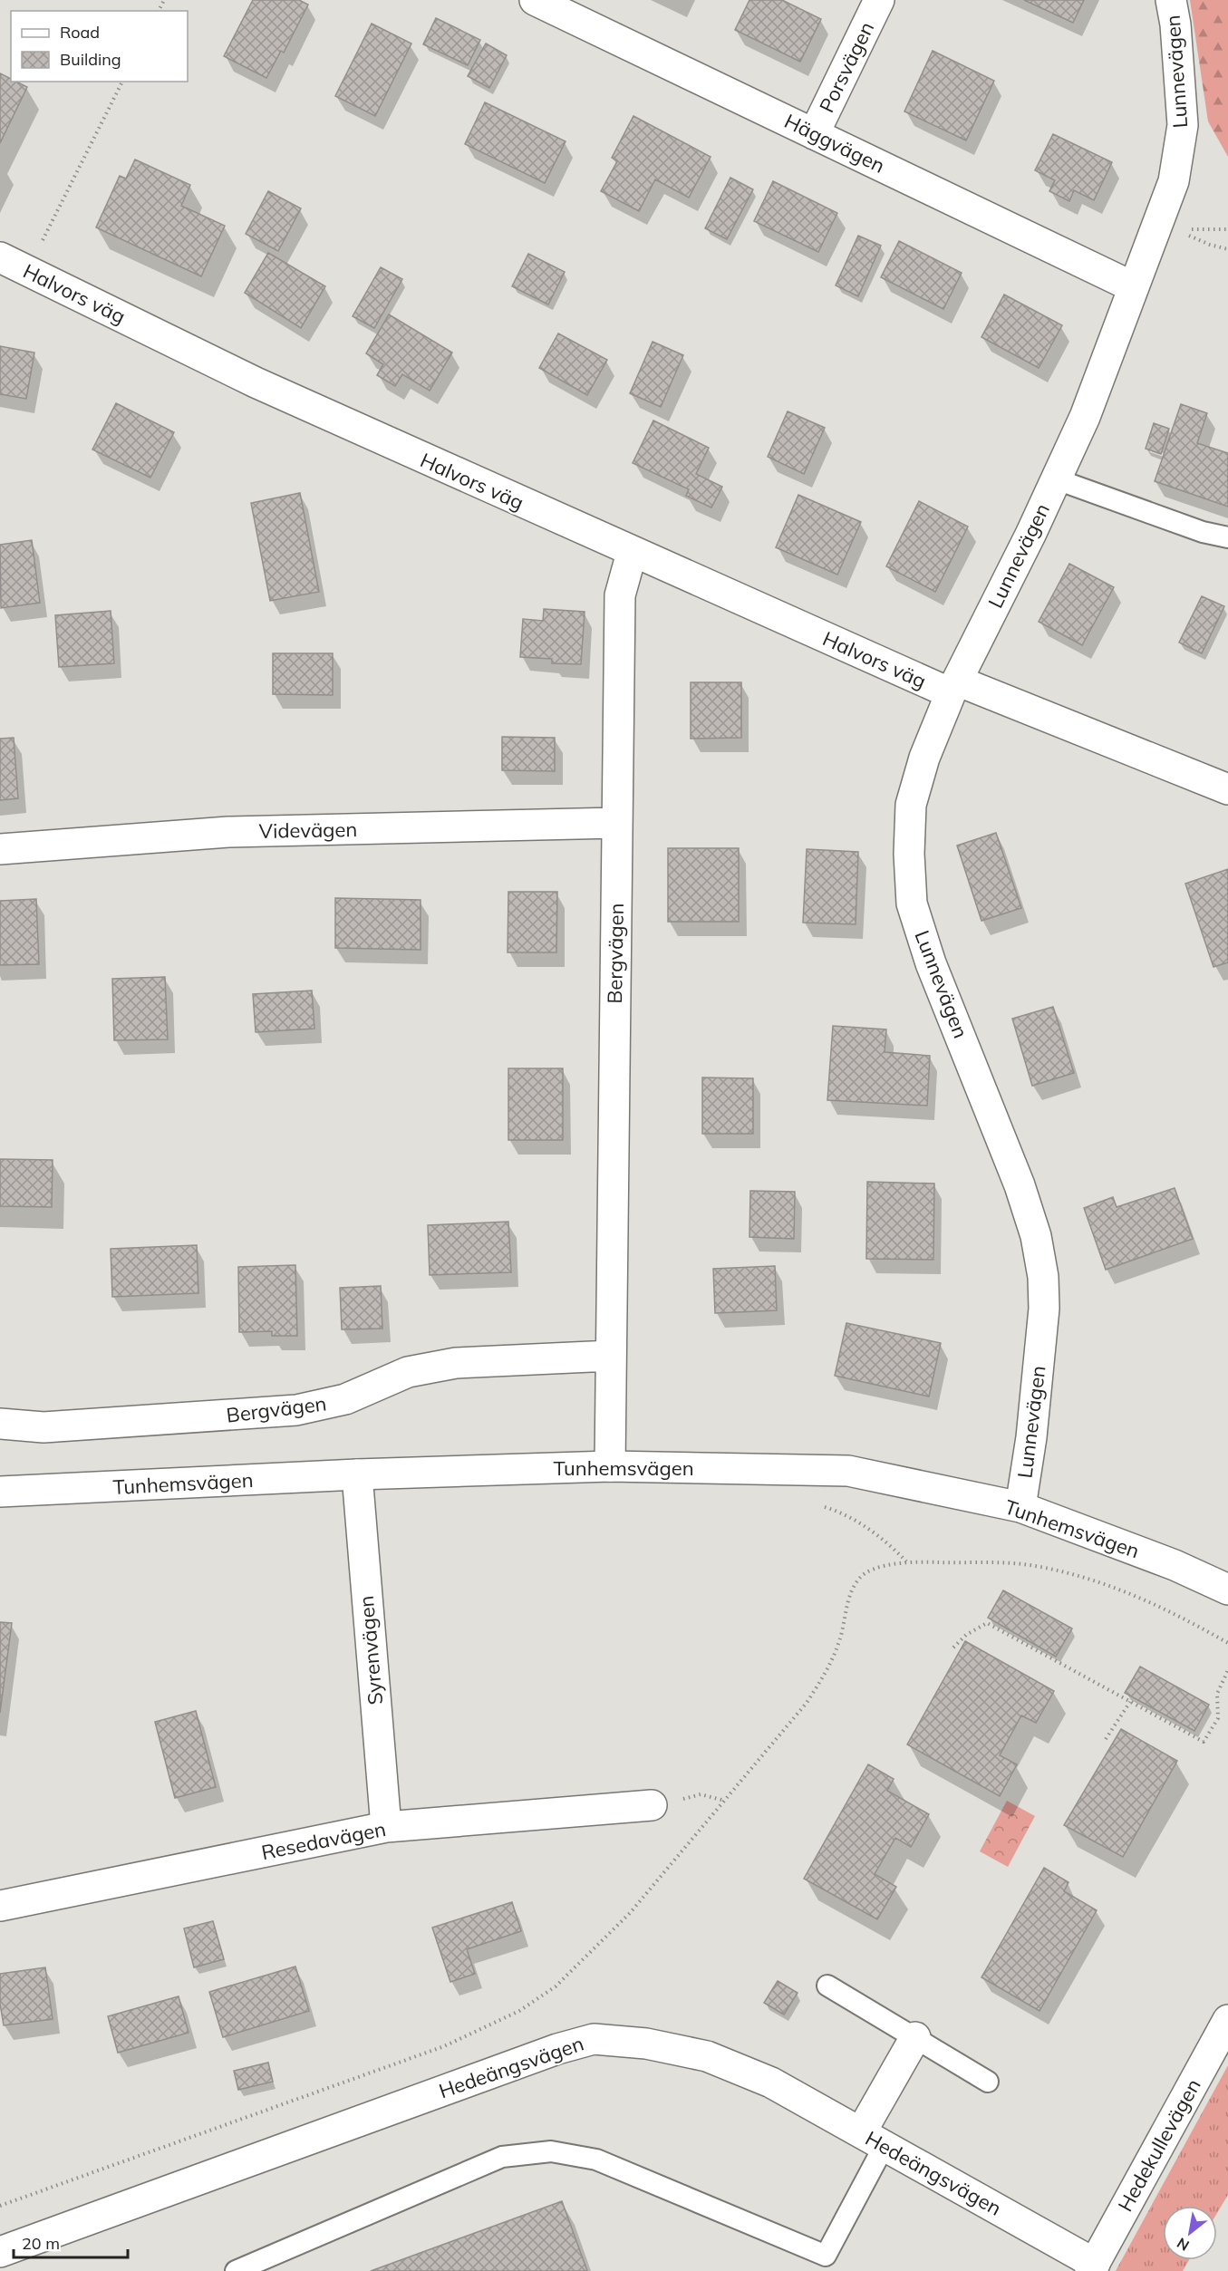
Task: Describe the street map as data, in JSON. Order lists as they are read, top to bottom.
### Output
{
  "streets": {
    "street": [
      "Porsvägen",
      "Lunnevägen",
      "Häggvägen",
      "Halvors väg",
      "Videvägen",
      "Bergvägen",
      "Tunhemsvägen",
      "Syrenvägen",
      "Resedavägen",
      "Hedeängsvägen",
      "Hedekullevägen"
    ]
  },
  "crossings": [
    ["Porsvägen", "Häggvägen"],
    ["Lunnevägen", "Häggvägen"],
    ["Lunnevägen", "Halvors väg"],
    ["Lunnevägen", "Tunhemsvägen"],
    ["Halvors väg", "Bergvägen"],
    ["Videvägen", "Bergvägen"],
    ["Bergvägen", "Tunhemsvägen"],
    ["Tunhemsvägen", "Syrenvägen"],
    ["Syrenvägen", "Resedavägen"],
    ["Hedeängsvägen", "Hedekullevägen"]
  ],
  "legend": ["Road", "Building"],
  "scale_bar": "20 m",
  "north": "bottom left"
}
